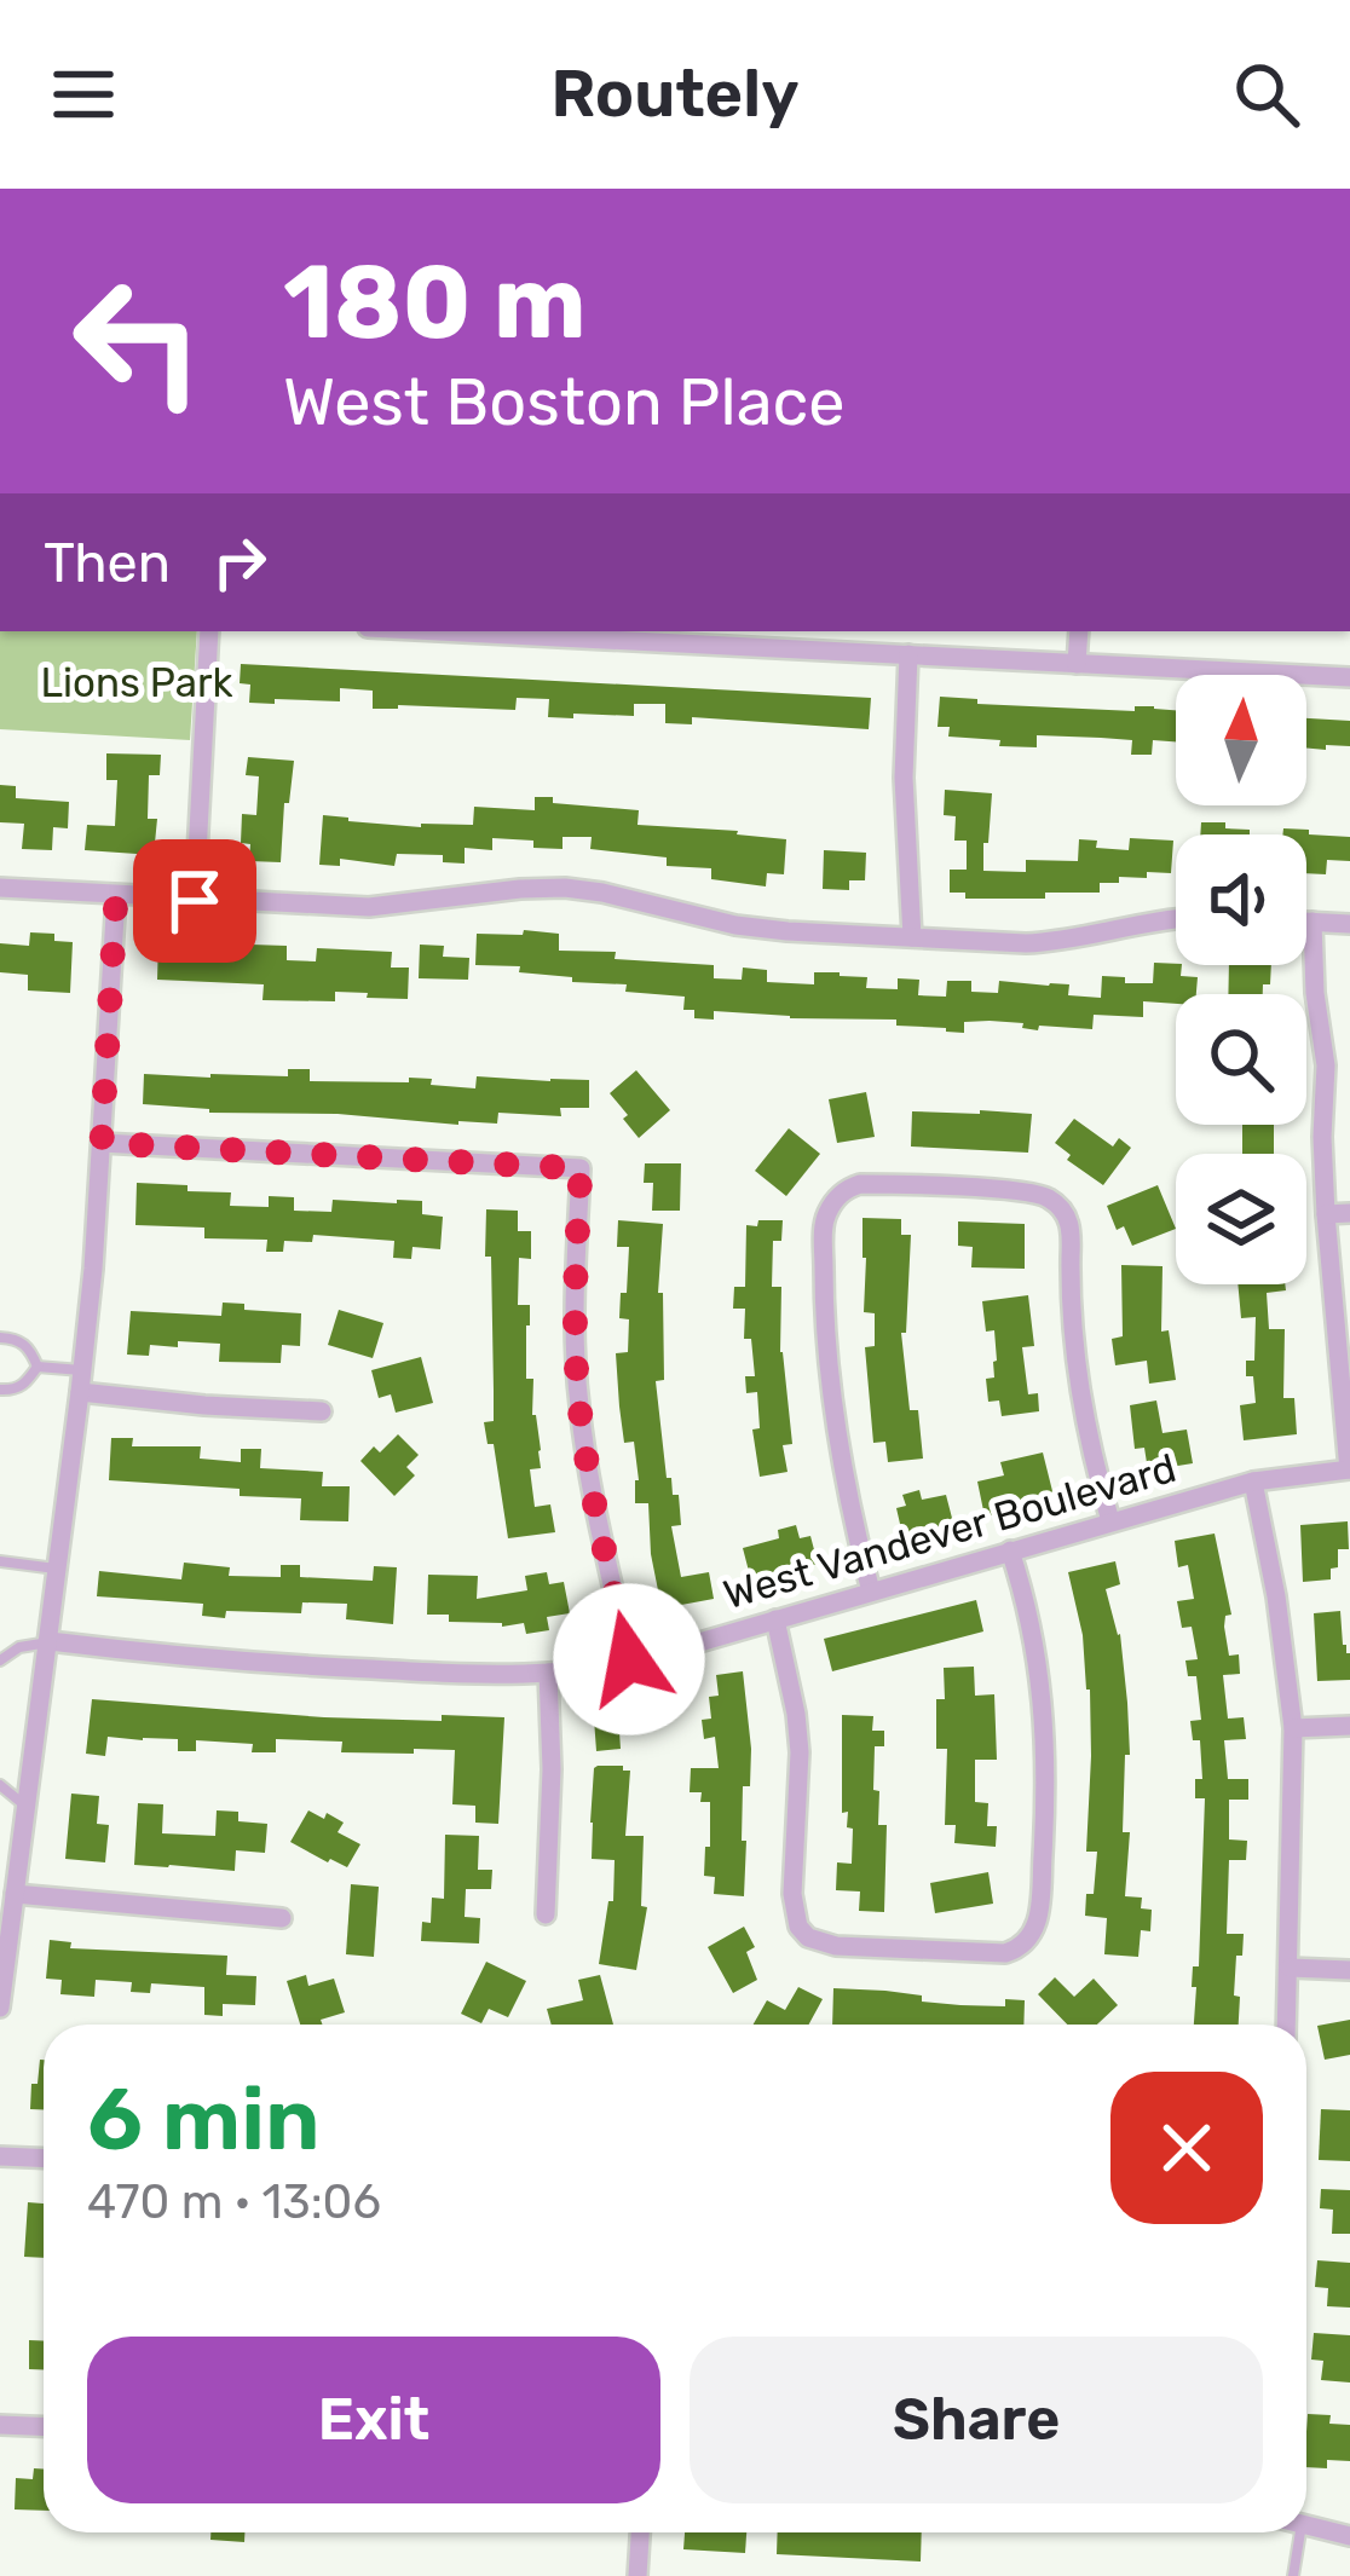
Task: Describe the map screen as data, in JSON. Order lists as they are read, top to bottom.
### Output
{
  "streets": {
    "street": ["West Vandever Boulevard"]
  },
  "parks": ["Lions Park"],
  "north": "top",
  "page": {
    "header": "Routely",
    "turn": ["180 m", "West Boston Place"],
    "then": "Then",
    "heading": ["6 min", "470 m · 13:06"],
    "buttons": ["Exit", "Share"]
  }
}
